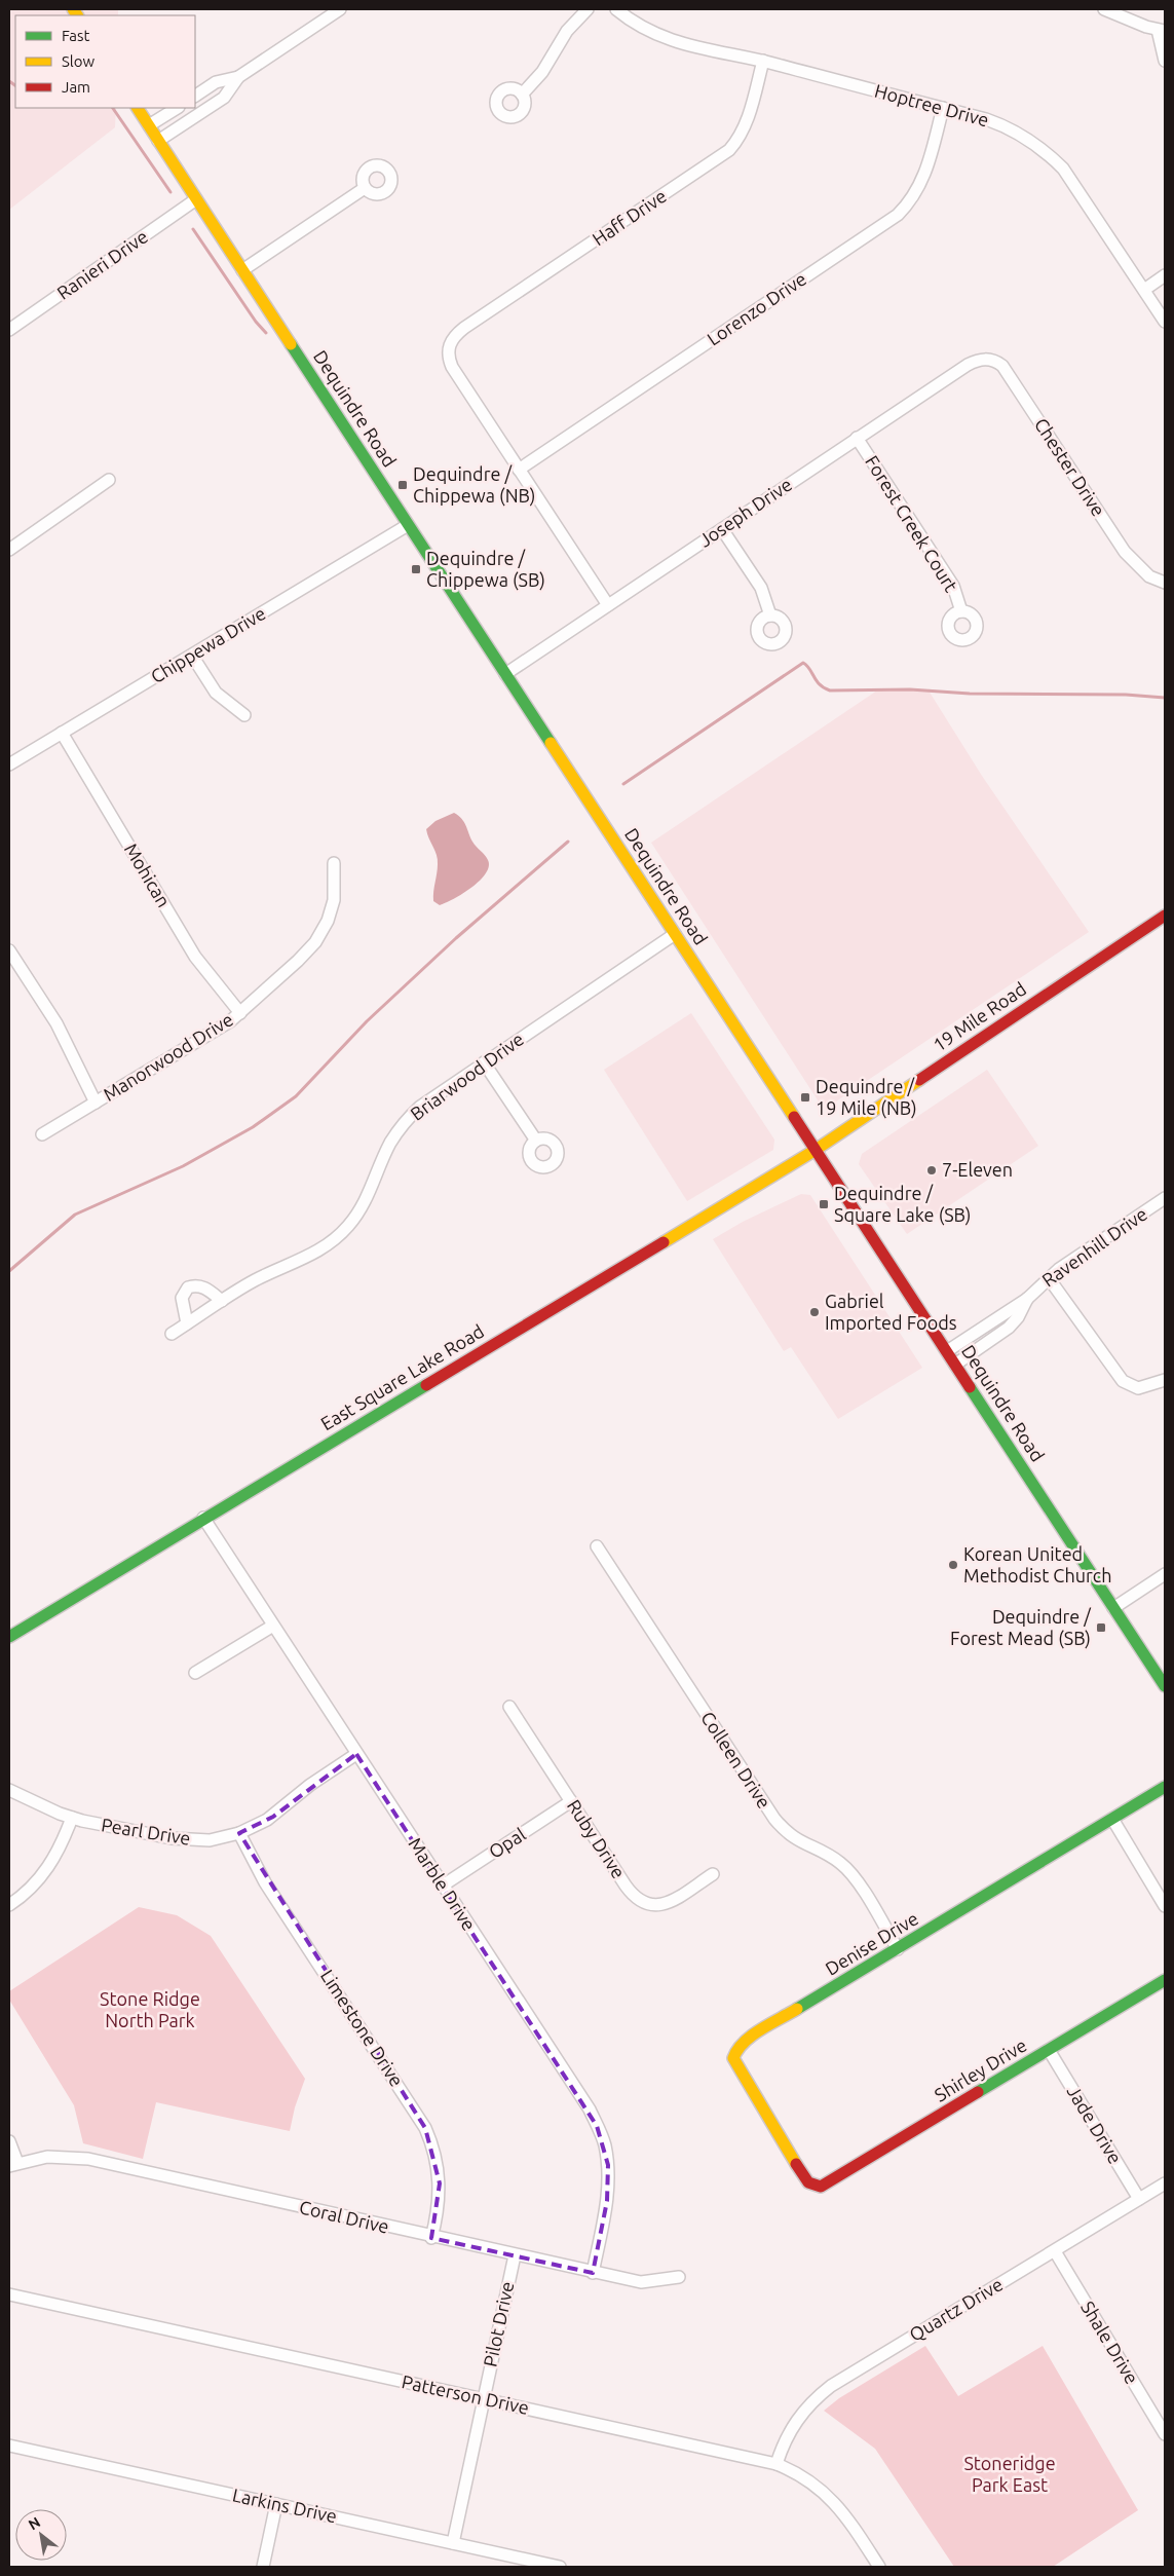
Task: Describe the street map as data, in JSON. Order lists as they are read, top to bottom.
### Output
{
  "streets": {
    "main road": [
      "Dequindre Road",
      "19 Mile Road",
      "East Square Lake Road",
      "Denise Drive",
      "Shirley Drive"
    ],
    "street": [
      "Hoptree Drive",
      "Haff Drive",
      "Ranieri Drive",
      "Lorenzo Drive",
      "Chester Drive",
      "Joseph Drive",
      "Forest Creek Court",
      "Chippewa Drive",
      "Mohican",
      "Manorwood Drive",
      "Briarwood Drive",
      "Ravenhill Drive",
      "Colleen Drive",
      "Pearl Drive",
      "Ruby Drive",
      "Opal",
      "Marble Drive",
      "Limestone Drive",
      "Jade Drive",
      "Coral Drive",
      "Quartz Drive",
      "Pilot Drive",
      "Shale Drive",
      "Patterson Drive",
      "Larkins Drive"
    ]
  },
  "crossings": [
    ["Hoptree Drive", "Haff Drive"],
    ["Hoptree Drive", "Lorenzo Drive"],
    ["Haff Drive", "Lorenzo Drive"],
    ["Ranieri Drive", "Dequindre Road"],
    ["Dequindre Road", "Joseph Drive"],
    ["Dequindre Road", "Chippewa Drive"],
    ["Dequindre Road", "19 Mile Road"],
    ["Dequindre Road", "Briarwood Drive"],
    ["Dequindre Road", "Ravenhill Drive"],
    ["Dequindre Road", "East Square Lake Road"],
    ["Chester Drive", "Joseph Drive"],
    ["Joseph Drive", "Forest Creek Court"],
    ["Chippewa Drive", "Mohican"],
    ["Mohican", "Manorwood Drive"],
    ["19 Mile Road", "East Square Lake Road"],
    ["East Square Lake Road", "Marble Drive"],
    ["Colleen Drive", "Denise Drive"],
    ["Pearl Drive", "Marble Drive"],
    ["Pearl Drive", "Limestone Drive"],
    ["Ruby Drive", "Opal"],
    ["Opal", "Marble Drive"],
    ["Marble Drive", "Coral Drive"],
    ["Denise Drive", "Shirley Drive"],
    ["Limestone Drive", "Coral Drive"],
    ["Shirley Drive", "Jade Drive"],
    ["Jade Drive", "Quartz Drive"],
    ["Coral Drive", "Pilot Drive"],
    ["Quartz Drive", "Shale Drive"],
    ["Quartz Drive", "Patterson Drive"],
    ["Pilot Drive", "Patterson Drive"],
    ["Pilot Drive", "Larkins Drive"]
  ],
  "parks": ["Stone Ridge North Park", "Stoneridge Park East"],
  "places": {
    "transit": [
      "Dequindre / Chippewa (NB)",
      "Dequindre / Chippewa (SB)",
      "Dequindre / 19 Mile (NB)",
      "Dequindre / Square Lake (SB)",
      "Dequindre / Forest Mead (SB)"
    ],
    "other": ["7-Eleven", "Gabriel Imported Foods", "Korean United Methodist Church"]
  },
  "legend": ["Fast", "Slow", "Jam"],
  "north": "top left"
}
